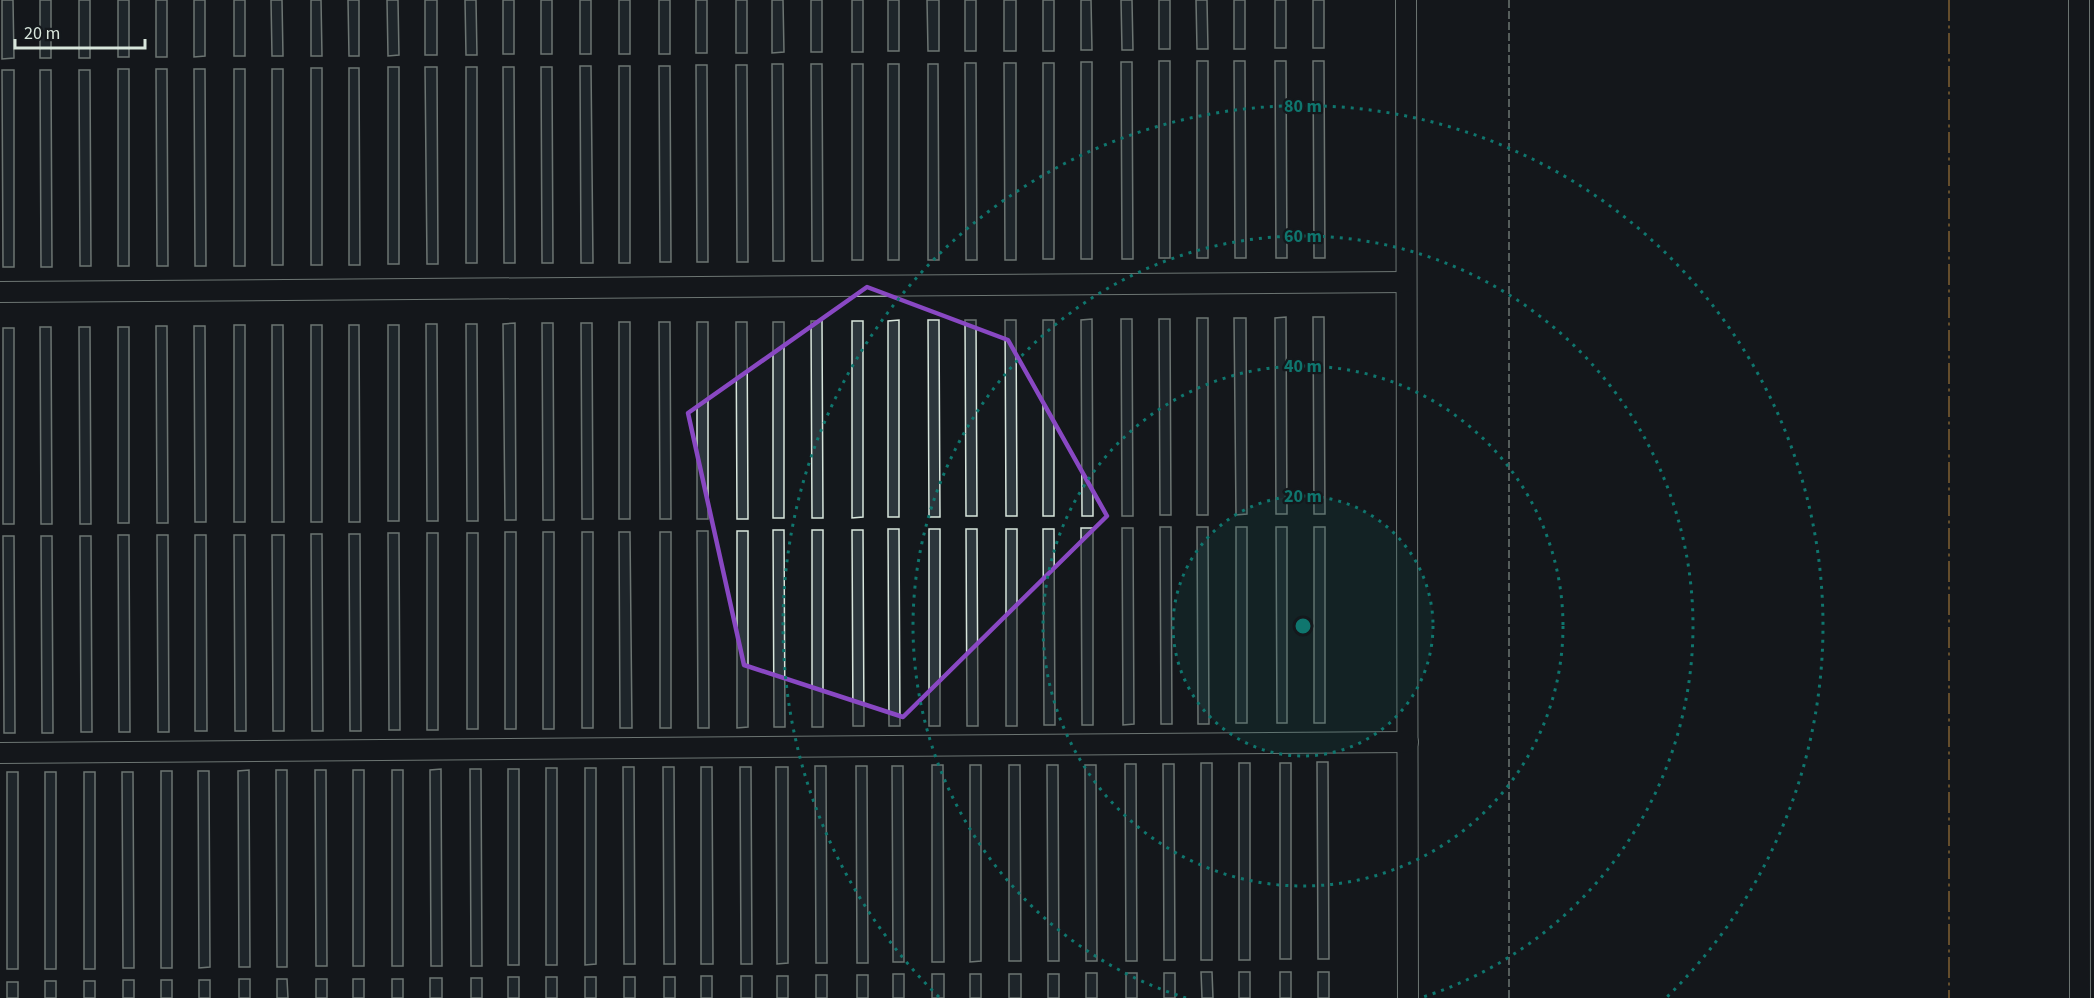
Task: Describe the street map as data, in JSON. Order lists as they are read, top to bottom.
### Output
{
  "scale_bar": "20 m",
  "rings": [
    "80 m",
    "60 m",
    "40 m",
    "20 m"
  ]
}
